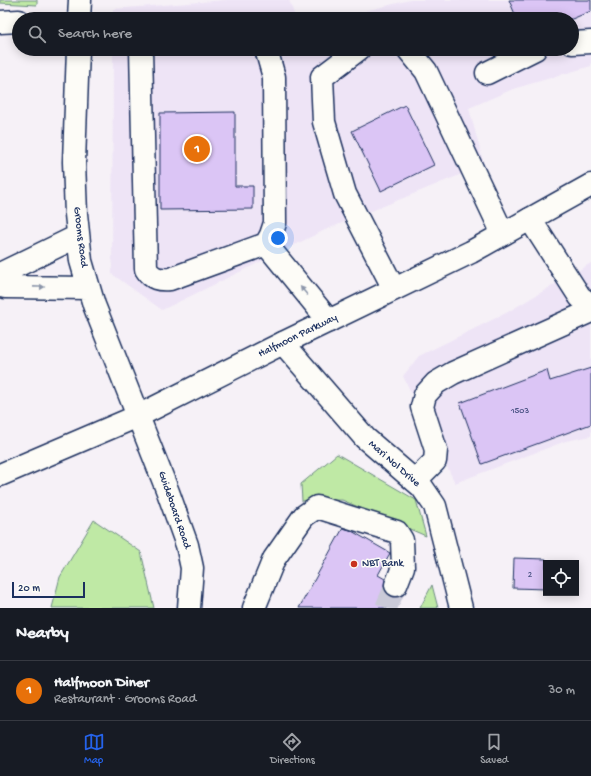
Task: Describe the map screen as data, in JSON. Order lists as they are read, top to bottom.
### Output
{
  "streets": {
    "street": [
      "Grooms Road",
      "Halfmoon Parkway",
      "Mari Nol Drive",
      "Guideboard Road"
    ]
  },
  "crossings": [
    ["Grooms Road", "Halfmoon Parkway"],
    ["Grooms Road", "Guideboard Road"],
    ["Halfmoon Parkway", "Mari Nol Drive"],
    ["Halfmoon Parkway", "Guideboard Road"]
  ],
  "places": ["NBT Bank"],
  "house_numbers": ["1503", "2"],
  "scale_bar": "20 m",
  "page": {
    "search": "Search here",
    "pins": "1",
    "scale": "20 m",
    "heading": "Nearby",
    "list": [
      {
        "mark": "1",
        "name": "Halfmoon Diner",
        "note": "Restaurant · Grooms Road",
        "value": "30 m"
      }
    ],
    "nav": ["Map", "Directions", "Saved"]
  }
}
